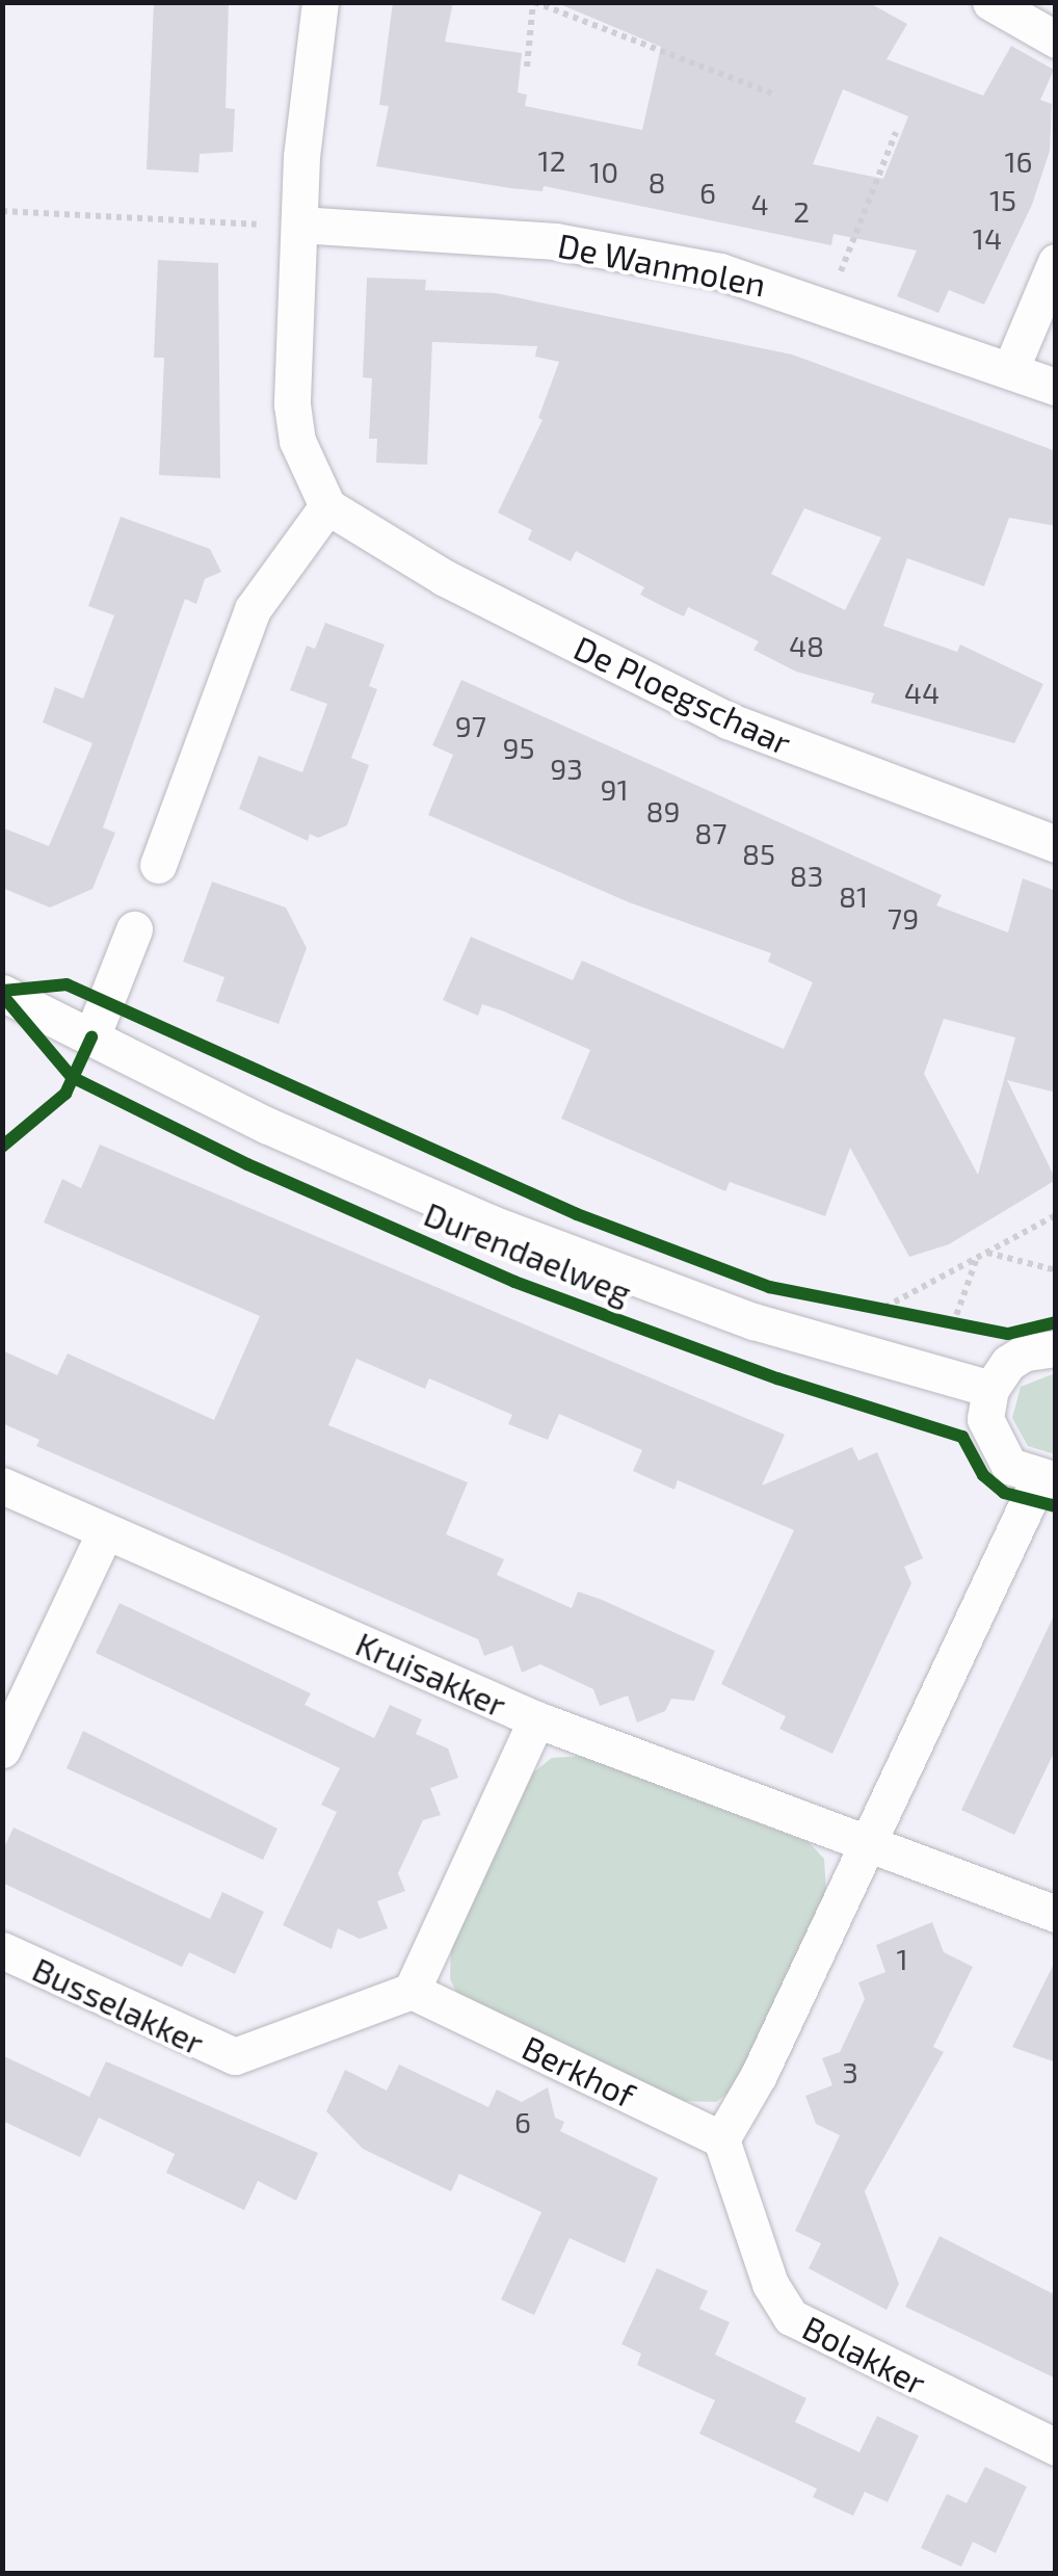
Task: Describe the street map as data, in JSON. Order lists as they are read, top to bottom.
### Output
{
  "streets": {
    "street": [
      "De Wanmolen",
      "De Ploegschaar",
      "Durendaelweg",
      "Kruisakker",
      "Busselakker",
      "Berkhof",
      "Bolakker"
    ]
  },
  "crossings": [
    ["Busselakker", "Berkhof"],
    ["Berkhof", "Bolakker"]
  ],
  "house_numbers": [
    "12",
    "16",
    "10",
    "8",
    "6",
    "15",
    "4",
    "2",
    "14",
    "48",
    "44",
    "97",
    "95",
    "93",
    "91",
    "89",
    "87",
    "85",
    "83",
    "81",
    "79",
    "1",
    "3",
    "6"
  ]
}
